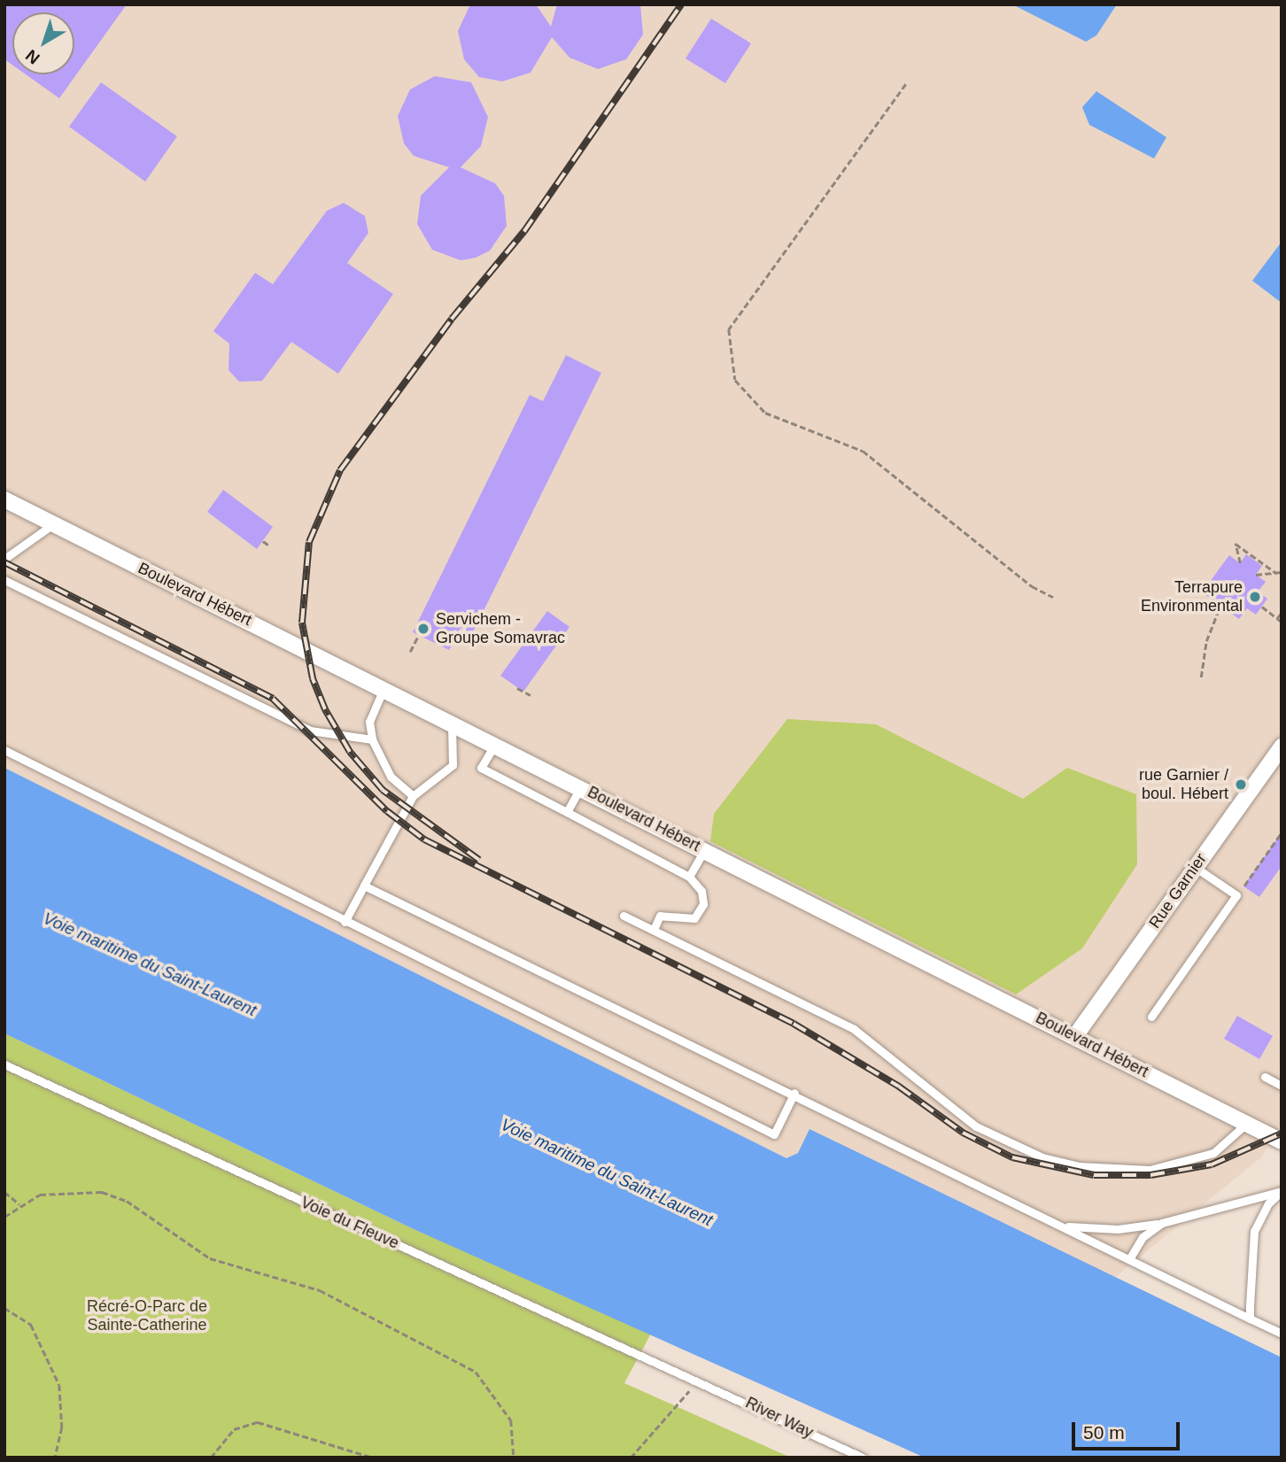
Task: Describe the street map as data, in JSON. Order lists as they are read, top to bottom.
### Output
{
  "streets": {
    "street": ["Boulevard Hébert", "Rue Garnier"],
    "lane": ["Voie du Fleuve", "River Way"]
  },
  "crossings": [
    ["Boulevard Hébert", "Rue Garnier"],
    ["Voie du Fleuve", "River Way"]
  ],
  "water": ["Voie maritime du Saint-Laurent"],
  "parks": ["Récré-O-Parc de Sainte-Catherine"],
  "places": ["Terrapure Environmental", "Servichem - Groupe Somavrac", "rue Garnier / boul. Hébert"],
  "scale_bar": "50 m",
  "north": "bottom left"
}
